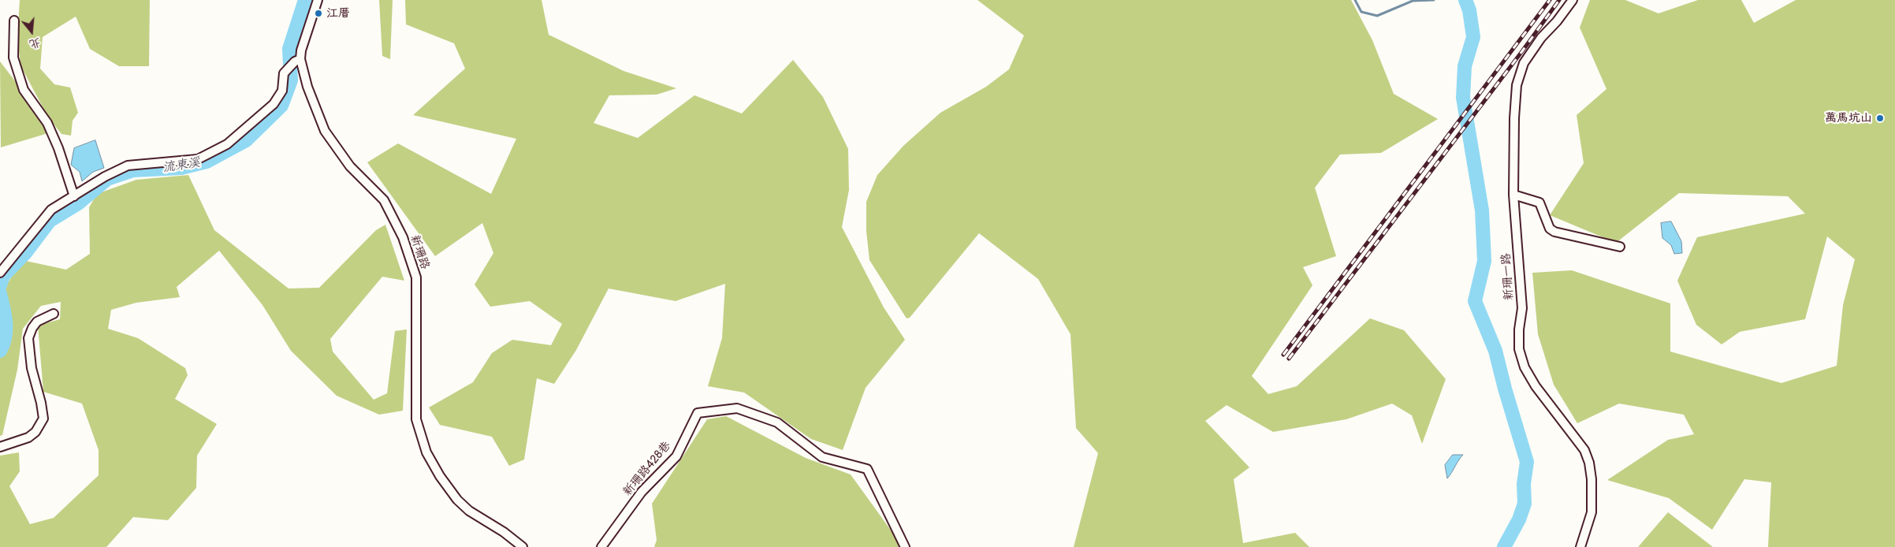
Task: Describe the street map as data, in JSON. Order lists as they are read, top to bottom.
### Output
{
  "streets": {
    "street": ["新珊路", "新珊一路", "新珊路428巷"]
  },
  "water": ["流東溪"],
  "places": ["江厝", "萬馬坑山"],
  "north": "bottom"
}
